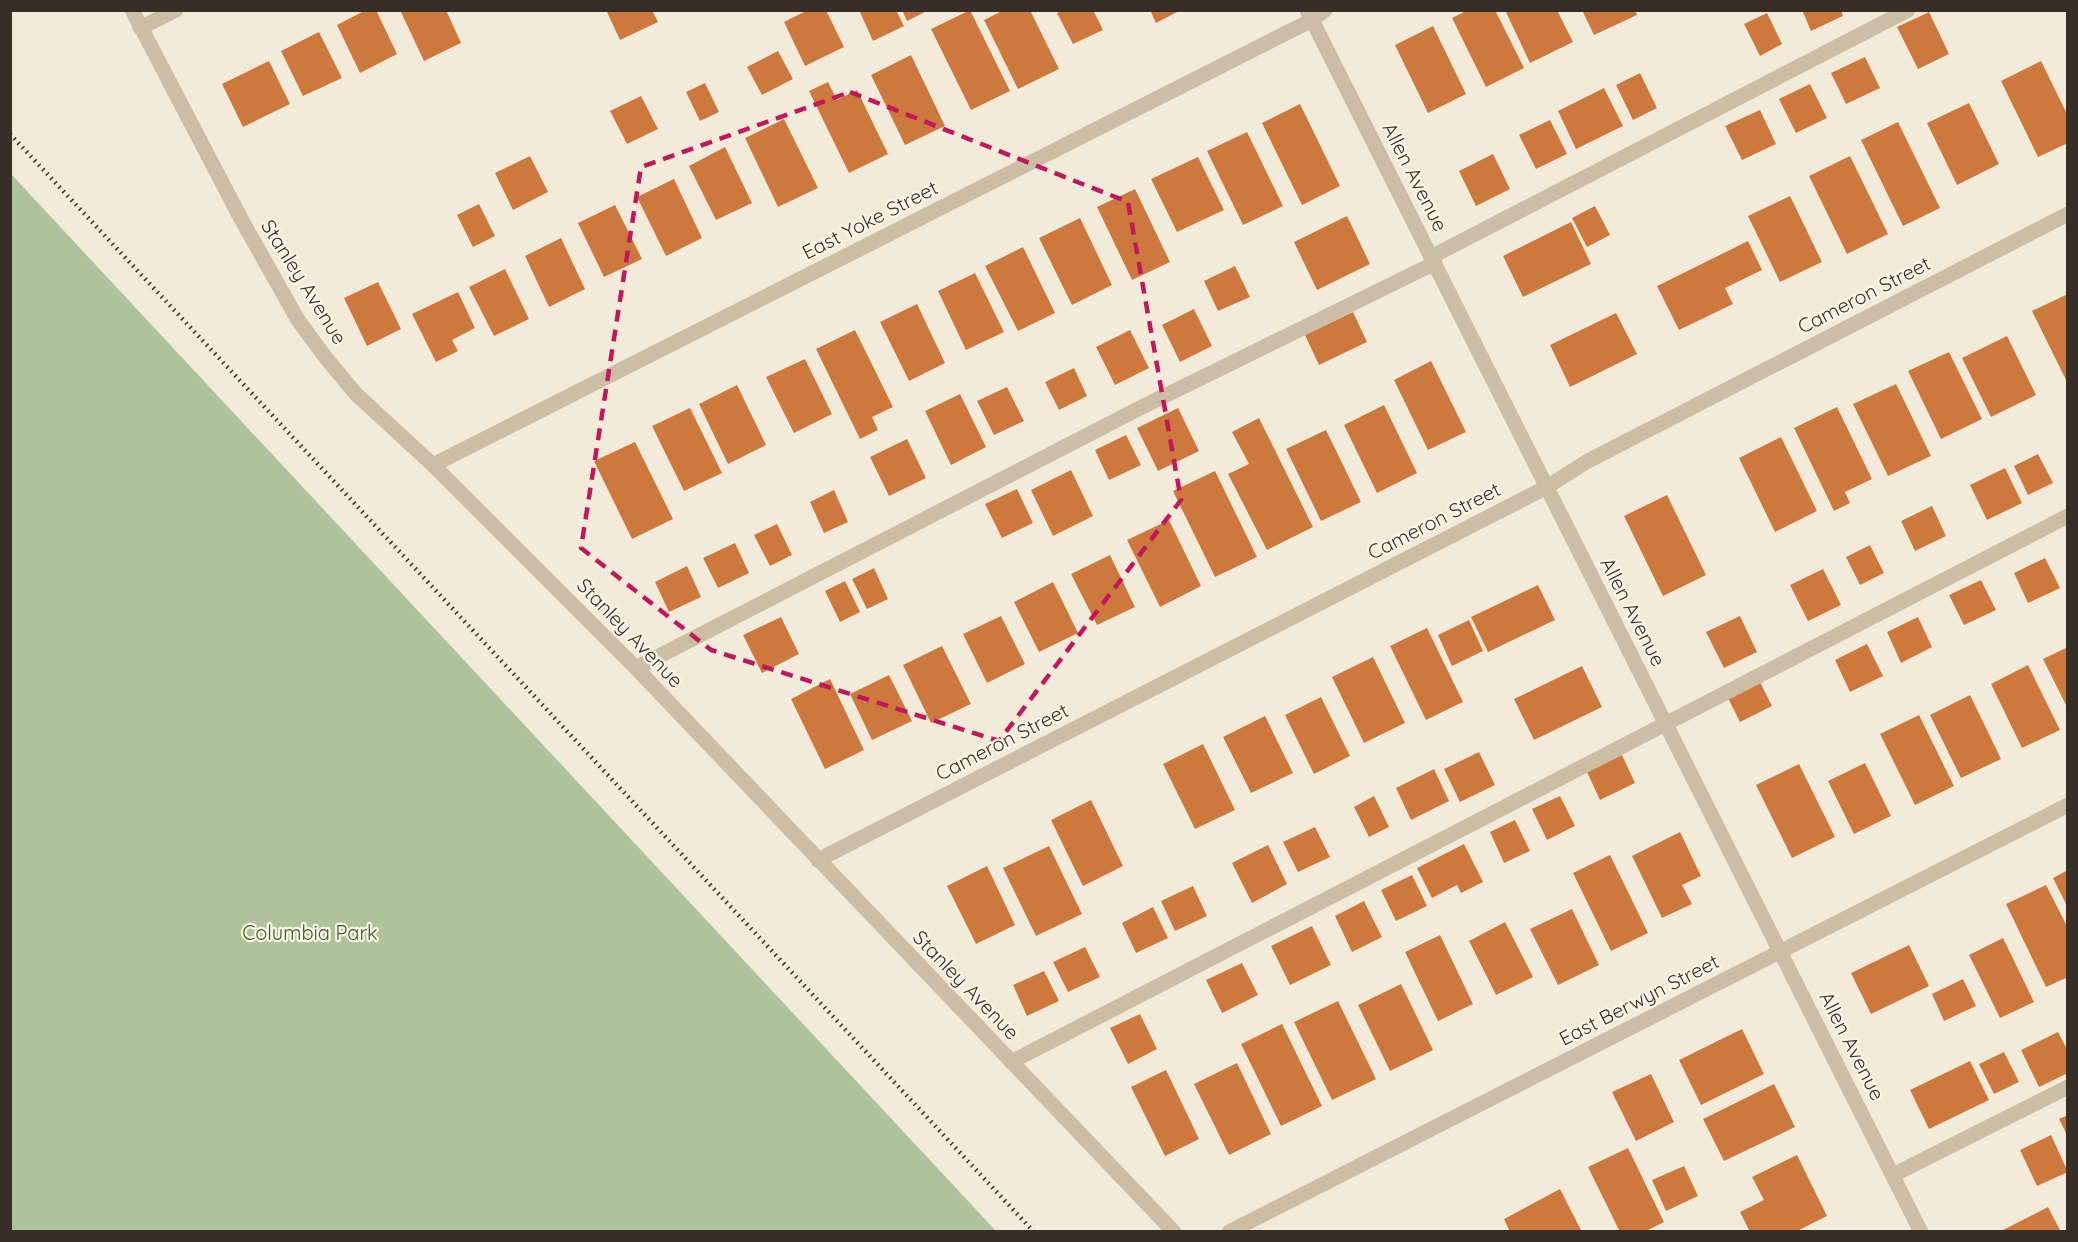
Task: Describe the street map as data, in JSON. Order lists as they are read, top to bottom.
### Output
{
  "streets": {
    "street": [
      "Allen Avenue",
      "East Yoke Street",
      "Stanley Avenue",
      "Cameron Street",
      "East Berwyn Street"
    ]
  },
  "crossings": [
    ["Allen Avenue", "East Yoke Street"],
    ["Allen Avenue", "Cameron Street"],
    ["Allen Avenue", "East Berwyn Street"],
    ["East Yoke Street", "Stanley Avenue"],
    ["Stanley Avenue", "Cameron Street"]
  ],
  "parks": ["Columbia Park"]
}
